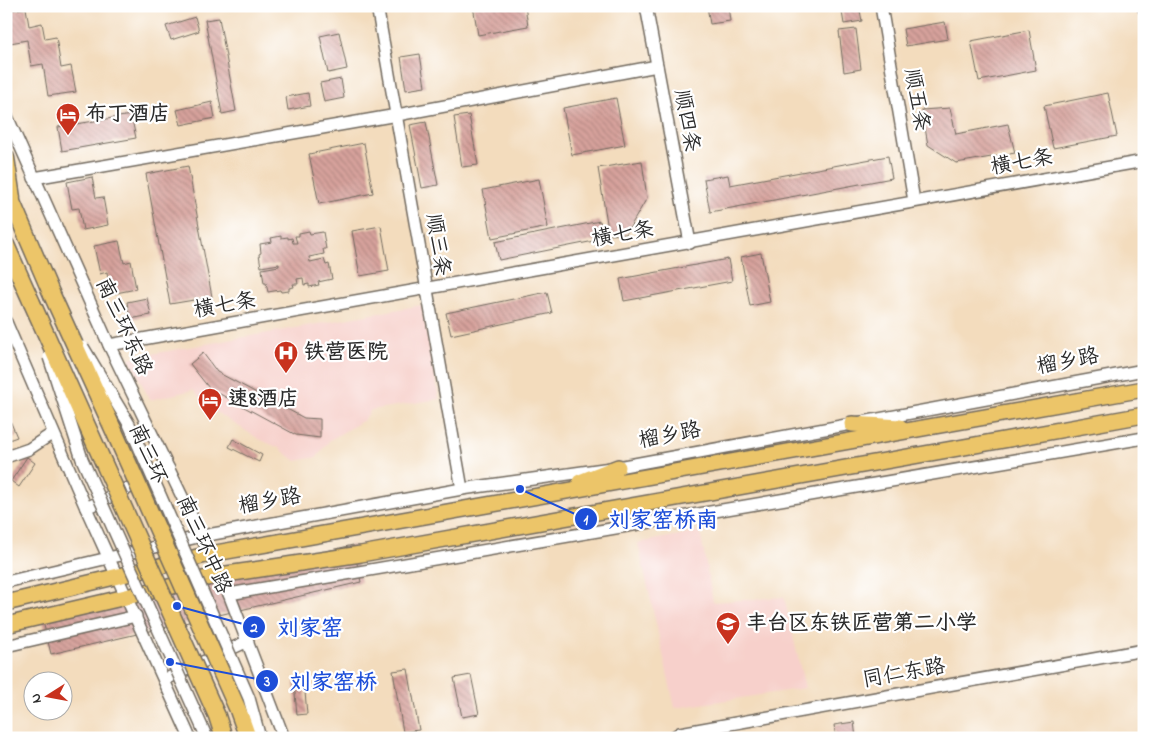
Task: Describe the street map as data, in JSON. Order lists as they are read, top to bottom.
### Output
{
  "streets": {
    "highway": ["南三环"],
    "main road": ["榴乡路"],
    "street": [
      "顺五条",
      "顺四条",
      "横七条",
      "顺三条",
      "南三环东路",
      "南三环中路",
      "同仁东路"
    ]
  },
  "crossings": [
    ["顺五条", "横七条"],
    ["顺四条", "横七条"],
    ["横七条", "顺三条"],
    ["横七条", "南三环东路"],
    ["顺三条", "榴乡路"],
    ["南三环东路", "榴乡路"],
    ["南三环东路", "南三环中路"],
    ["榴乡路", "南三环中路"],
    ["南三环", "南三环中路"]
  ],
  "places": {
    "hotel": ["布丁酒店", "速8酒店"],
    "hospital": ["铁营医院"],
    "other": ["刘家窑桥南", "刘家窑", "刘家窑桥"],
    "school or university": ["丰台区东铁匠营第二小学"]
  },
  "north": "left"
}
